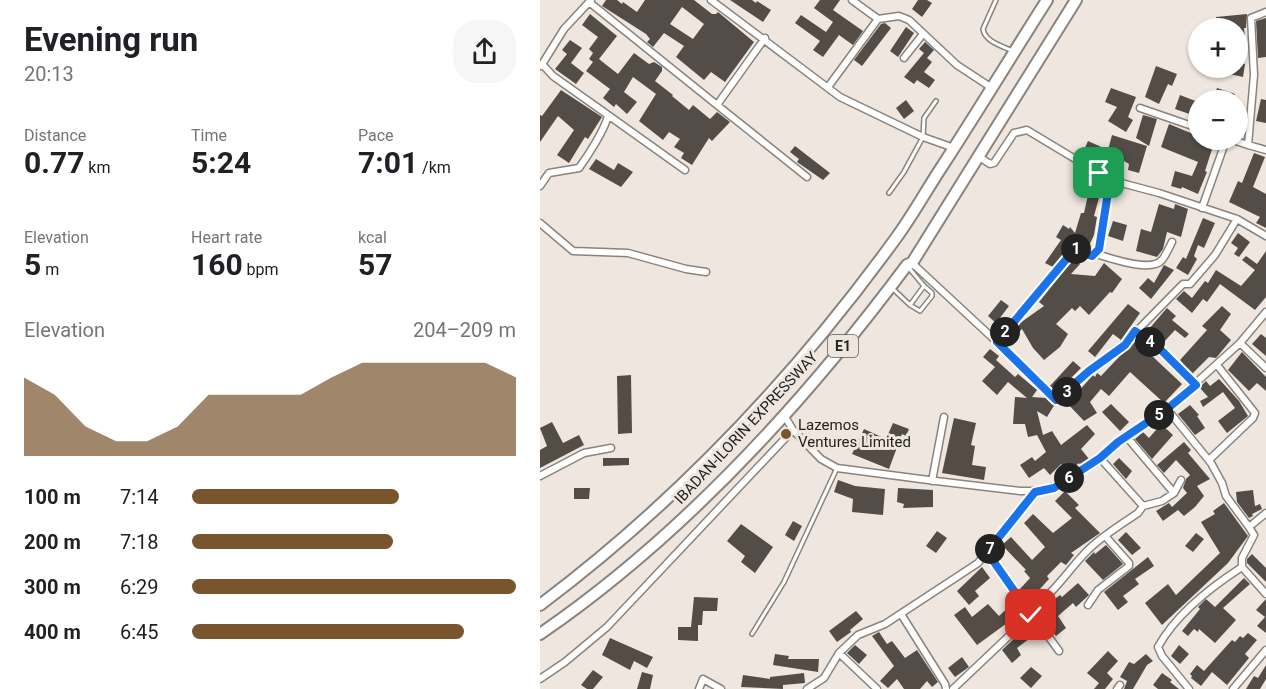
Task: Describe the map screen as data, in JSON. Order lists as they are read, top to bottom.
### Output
{
  "streets": {
    "highway": ["E1", "IBADAN-ILORIN EXPRESSWAY"]
  },
  "places": ["Lazemos Ventures Limited"],
  "page": {
    "heading": ["Evening run", "20:13"],
    "map_buttons": ["+", "−"],
    "stats": [
      ["Distance", "0.77 km"],
      ["Time", "5:24"],
      ["Pace", "7:01 /km"],
      ["Elevation", "5 m"],
      ["Heart rate", "160 bpm"],
      ["kcal", "57"]
    ],
    "pins": [
      "1",
      "2",
      "4",
      "3",
      "5",
      "6",
      "7"
    ],
    "chart": ["Elevation", "204–209 m"],
    "list": [
      {
        "name": "100 m",
        "note": "7:14"
      },
      {
        "name": "200 m",
        "note": "7:18"
      },
      {
        "name": "300 m",
        "note": "6:29"
      },
      {
        "name": "400 m",
        "note": "6:45"
      }
    ]
  }
}
